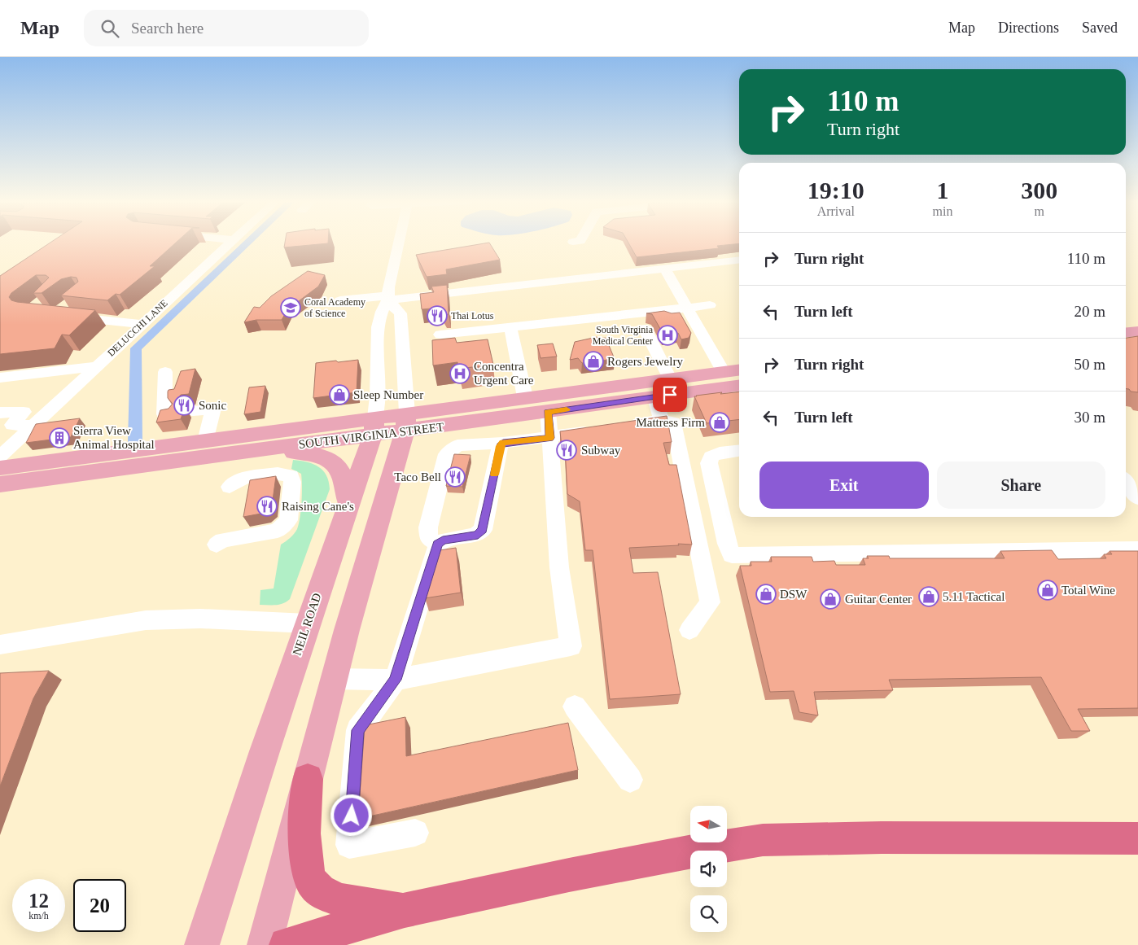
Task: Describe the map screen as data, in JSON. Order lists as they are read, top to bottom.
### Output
{
  "streets": {
    "main road": ["SOUTH VIRGINIA STREET", "NEIL ROAD"],
    "street": ["DELUCCHI LANE"]
  },
  "crossings": [
    ["SOUTH VIRGINIA STREET", "NEIL ROAD"]
  ],
  "places": {
    "school or university": ["Coral Academy of Science"],
    "restaurant": [
      "Thai Lotus",
      "Sonic",
      "Subway",
      "Taco Bell",
      "Raising Cane's"
    ],
    "hospital": ["South Virginia Medical Center", "Concentra Urgent Care"],
    "shop": [
      "Rogers Jewelry",
      "Sleep Number",
      "Mattress Firm",
      "Total Wine",
      "DSW",
      "5.11 Tactical",
      "Guitar Center"
    ],
    "building": ["Sierra View Animal Hospital"]
  },
  "north": "left",
  "page": {
    "header": "Map",
    "search": "Search here",
    "nav": ["Map", "Directions", "Saved"],
    "turn": ["110 m", "Turn right"],
    "eta": [
      "19:10",
      "Arrival",
      "1",
      "min",
      "300",
      "m"
    ],
    "list": [
      {
        "name": "Turn right",
        "value": "110 m"
      },
      {
        "name": "Turn left",
        "value": "20 m"
      },
      {
        "name": "Turn right",
        "value": "50 m"
      },
      {
        "name": "Turn left",
        "value": "30 m"
      }
    ],
    "buttons": ["Exit", "Share"],
    "speed": "12 km/h",
    "limit": "20"
  }
}
